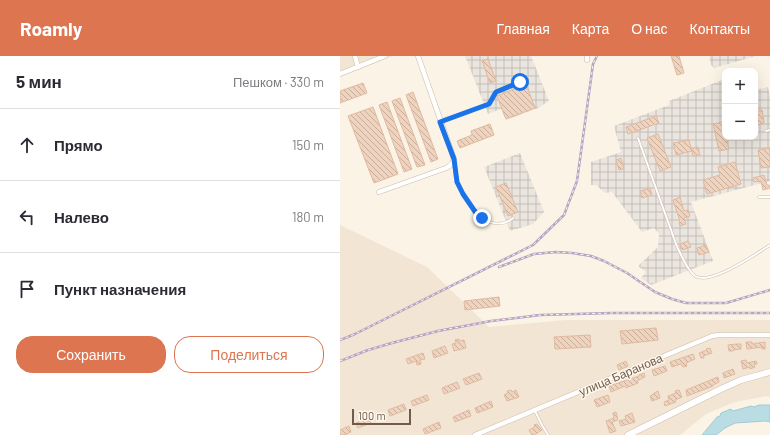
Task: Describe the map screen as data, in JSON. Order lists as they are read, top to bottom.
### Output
{
  "streets": {
    "street": ["улица Баранова"]
  },
  "scale_bar": "100 m",
  "page": {
    "header": "Roamly",
    "nav": [
      "Главная",
      "Карта",
      "О нас",
      "Контакты"
    ],
    "heading": ["5 мин", "Пешком · 330 m"],
    "map_buttons": ["+", "−"],
    "list": [
      ["Прямо", "150 m"],
      ["Налево", "180 m"],
      "Пункт назначения"
    ],
    "buttons": ["Сохранить", "Поделиться"],
    "scale": "100 m"
  }
}
